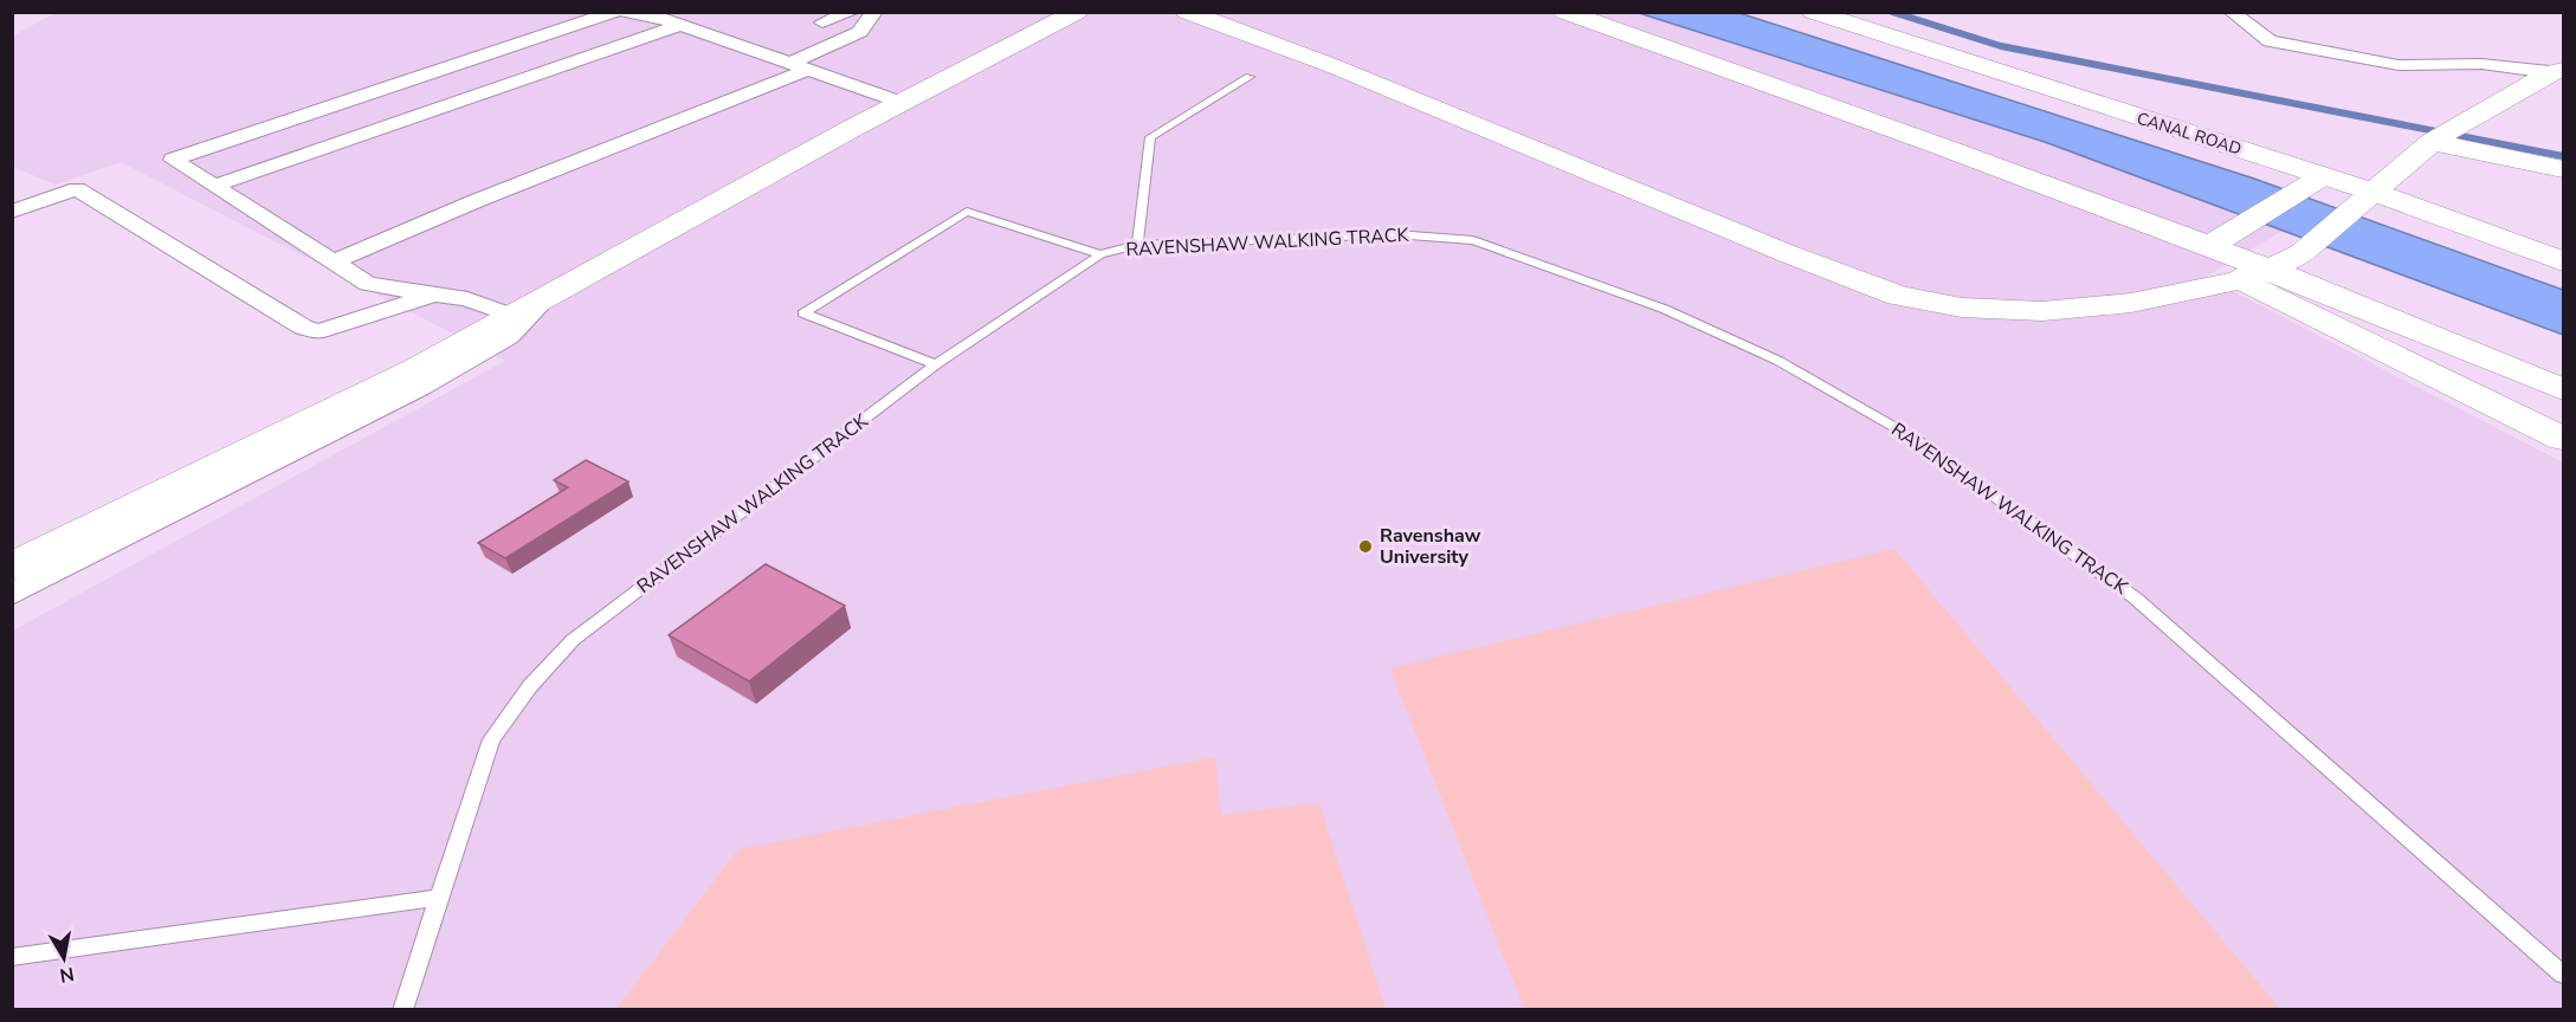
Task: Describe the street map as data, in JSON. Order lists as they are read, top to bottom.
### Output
{
  "streets": {
    "main road": ["CANAL ROAD"],
    "lane": ["RAVENSHAW WALKING TRACK"]
  },
  "places": ["Ravenshaw University"],
  "north": "bottom"
}
